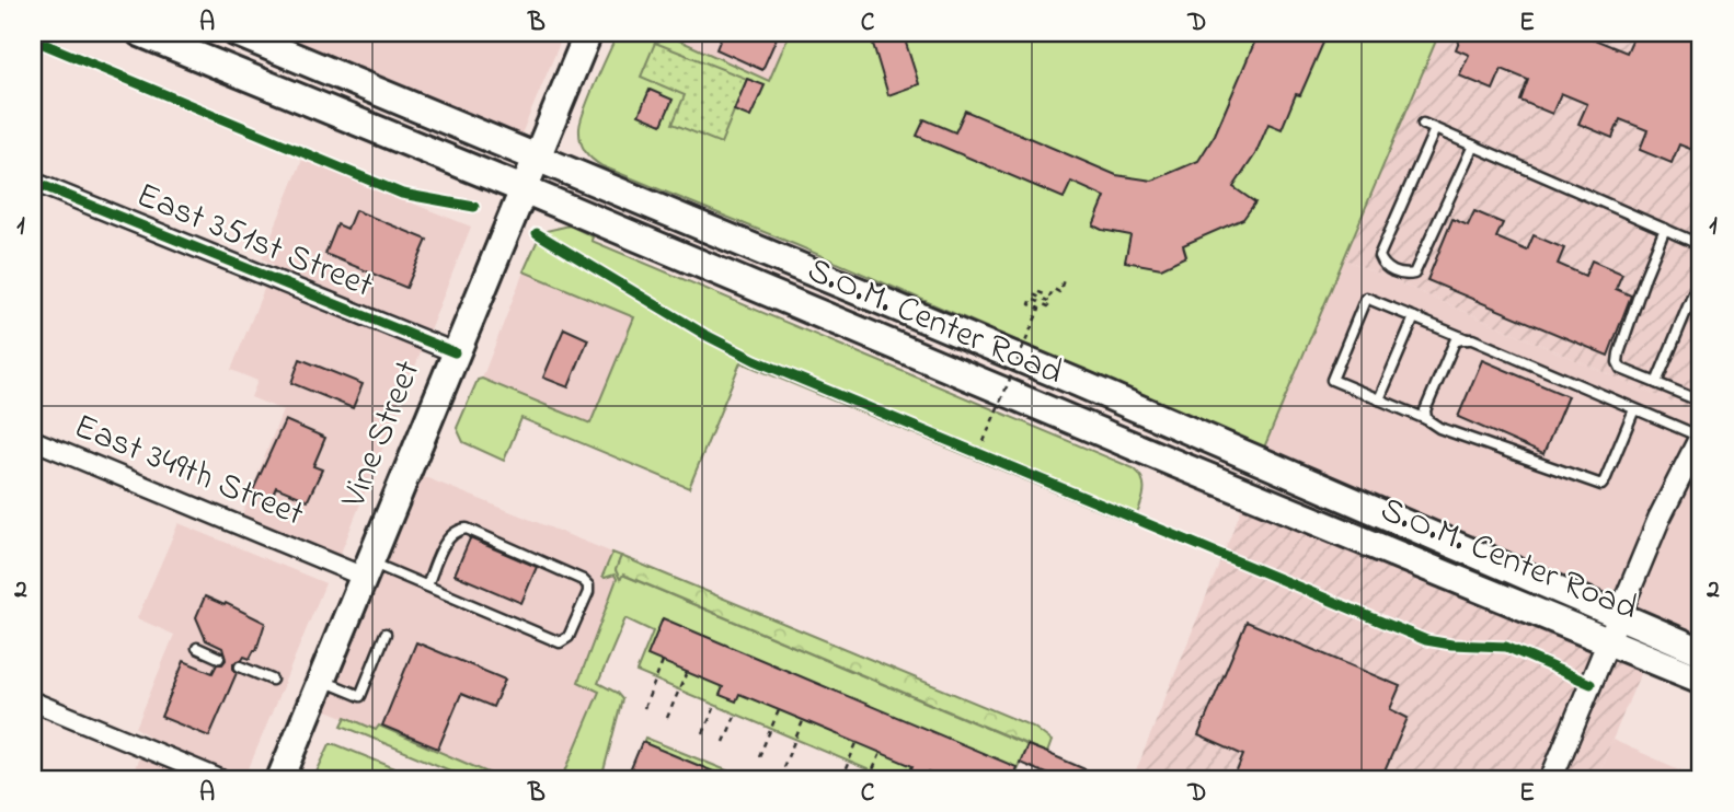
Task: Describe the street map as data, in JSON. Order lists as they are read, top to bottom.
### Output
{
  "streets": {
    "main road": ["S.O.M. Center Road", "Vine Street"],
    "street": ["East 351st Street", "East 349th Street"]
  },
  "crossings": [
    ["East 351st Street", "Vine Street"],
    ["S.O.M. Center Road", "Vine Street"],
    ["Vine Street", "East 349th Street"]
  ],
  "grid": {
    "columns": [
      "A",
      "B",
      "C",
      "D",
      "E"
    ],
    "rows": ["1", "2"]
  }
}
